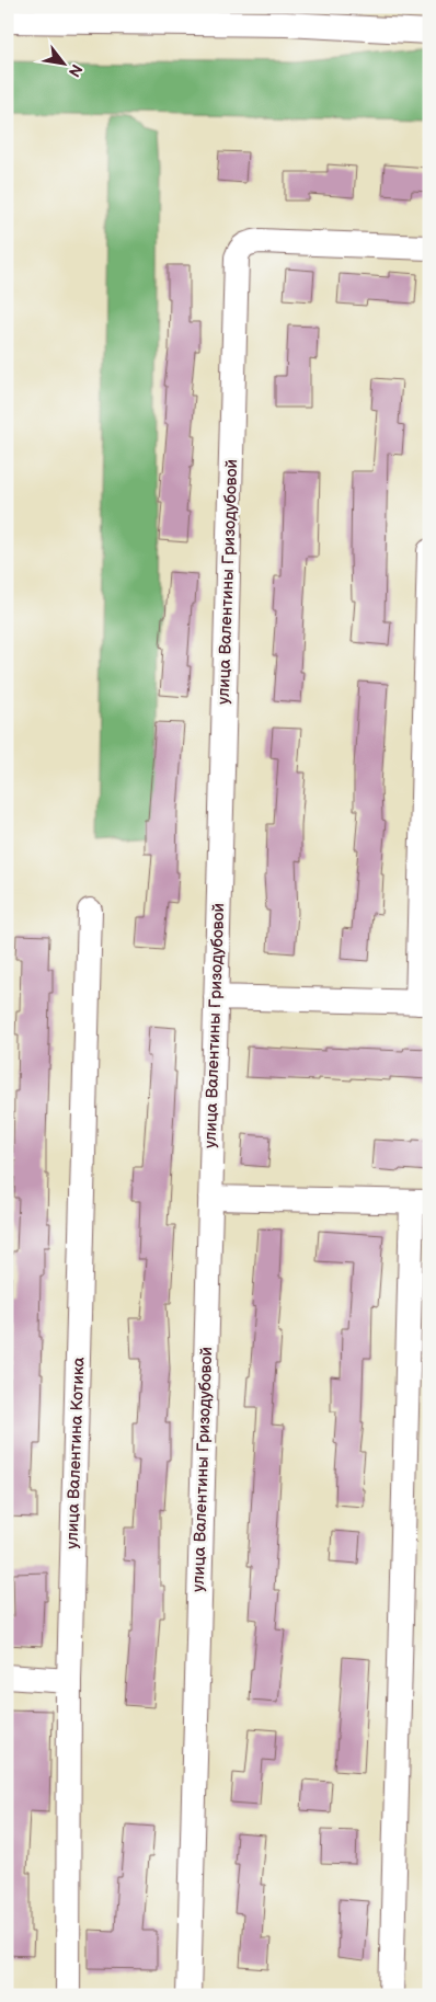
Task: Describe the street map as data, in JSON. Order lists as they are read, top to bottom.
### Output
{
  "streets": {
    "street": ["улица Валентины Гризодубовой", "улица Валентина Котика"]
  },
  "north": "bottom right"
}
